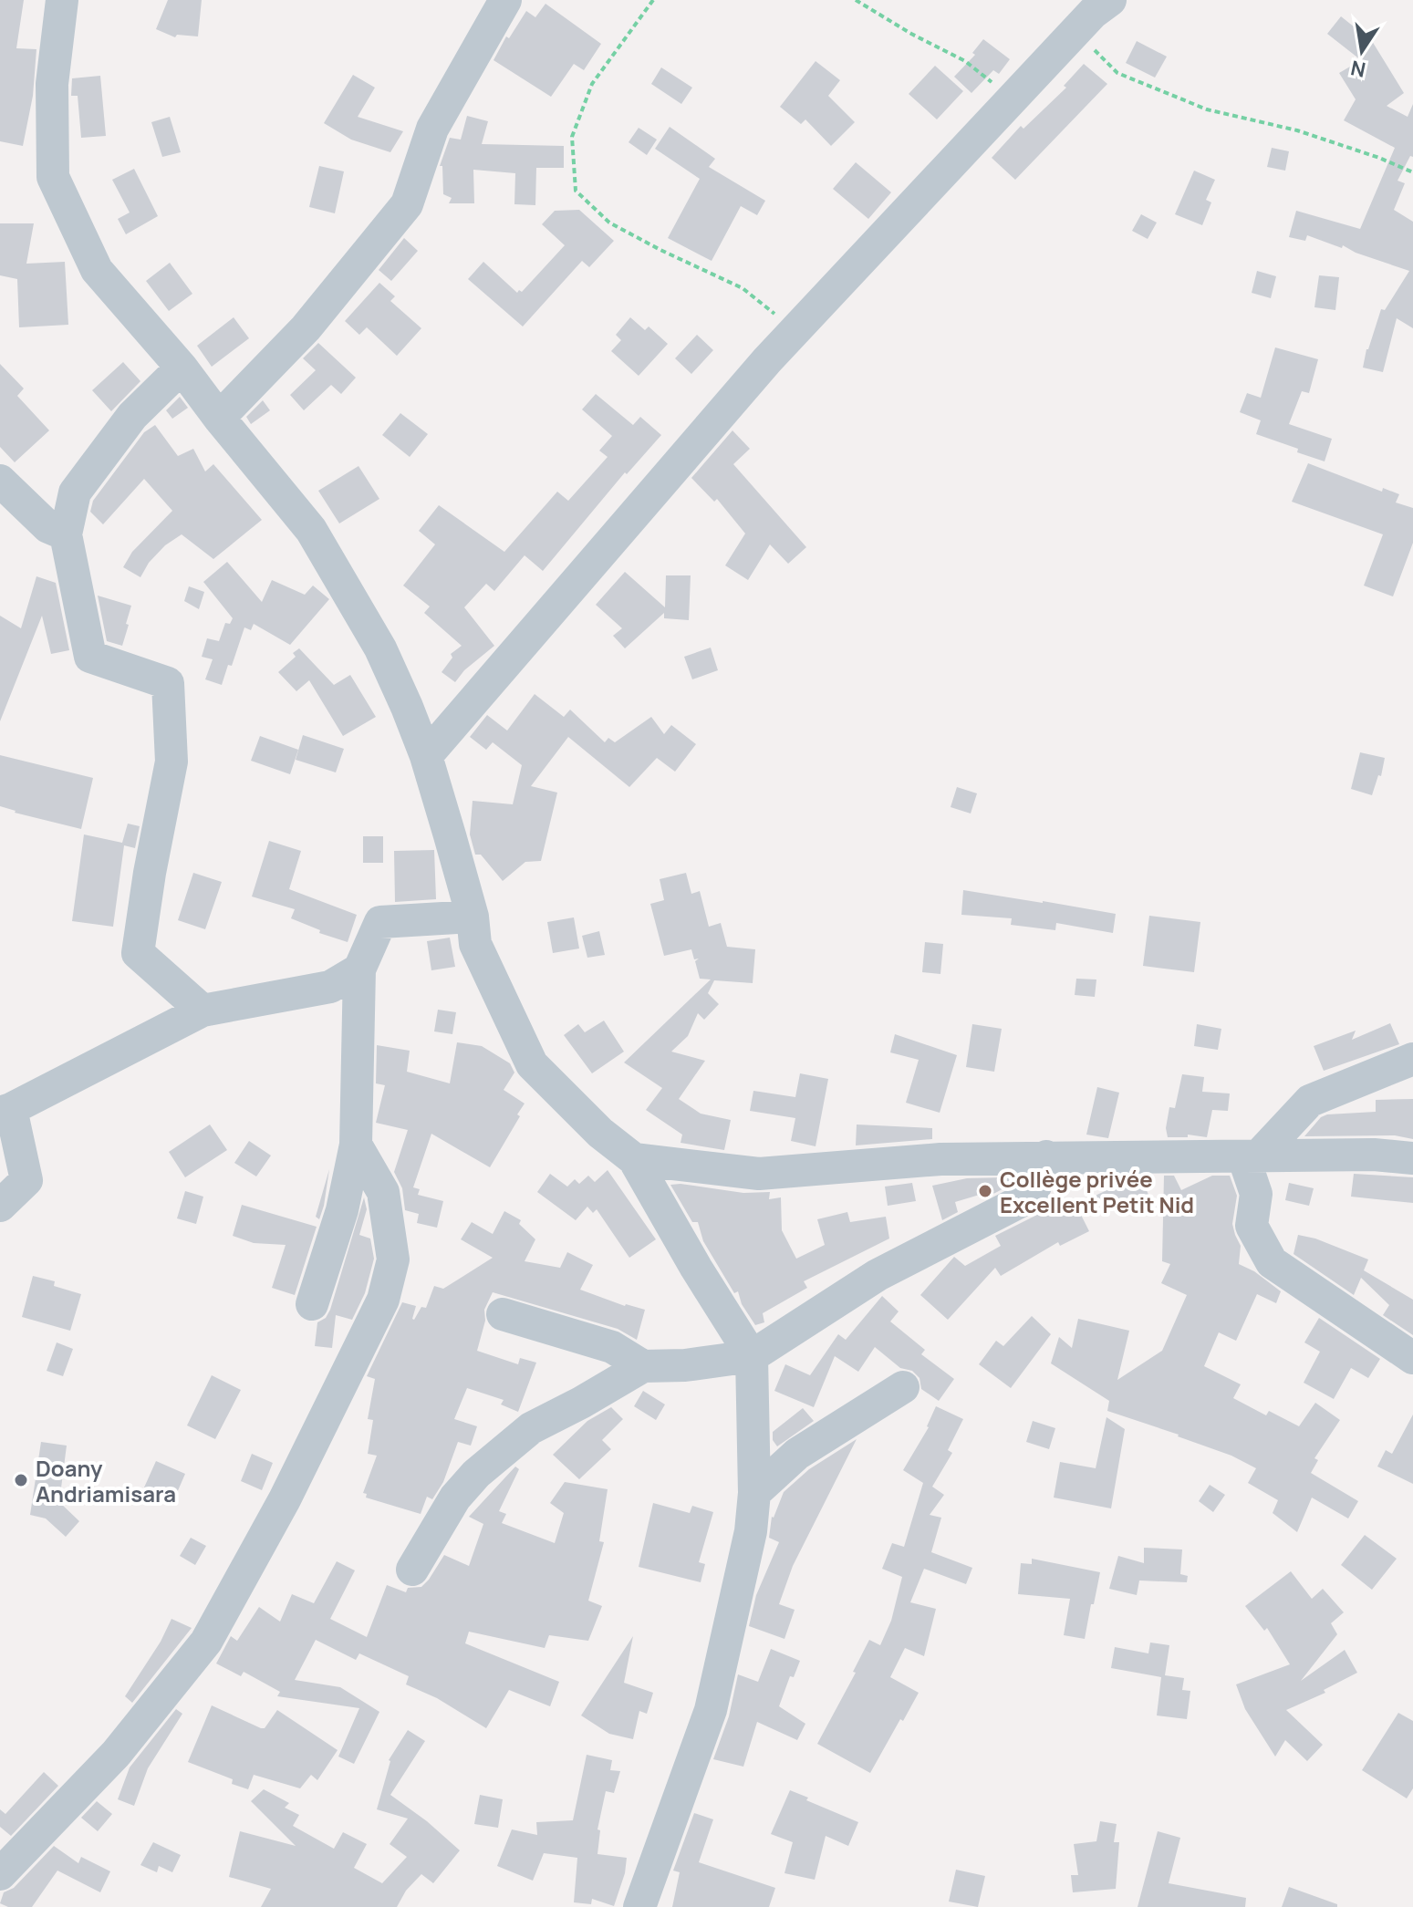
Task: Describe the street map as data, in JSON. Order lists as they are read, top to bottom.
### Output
{
  "places": ["Collège privée Excellent Petit Nid", "Doany Andriamisara"],
  "north": "bottom"
}
